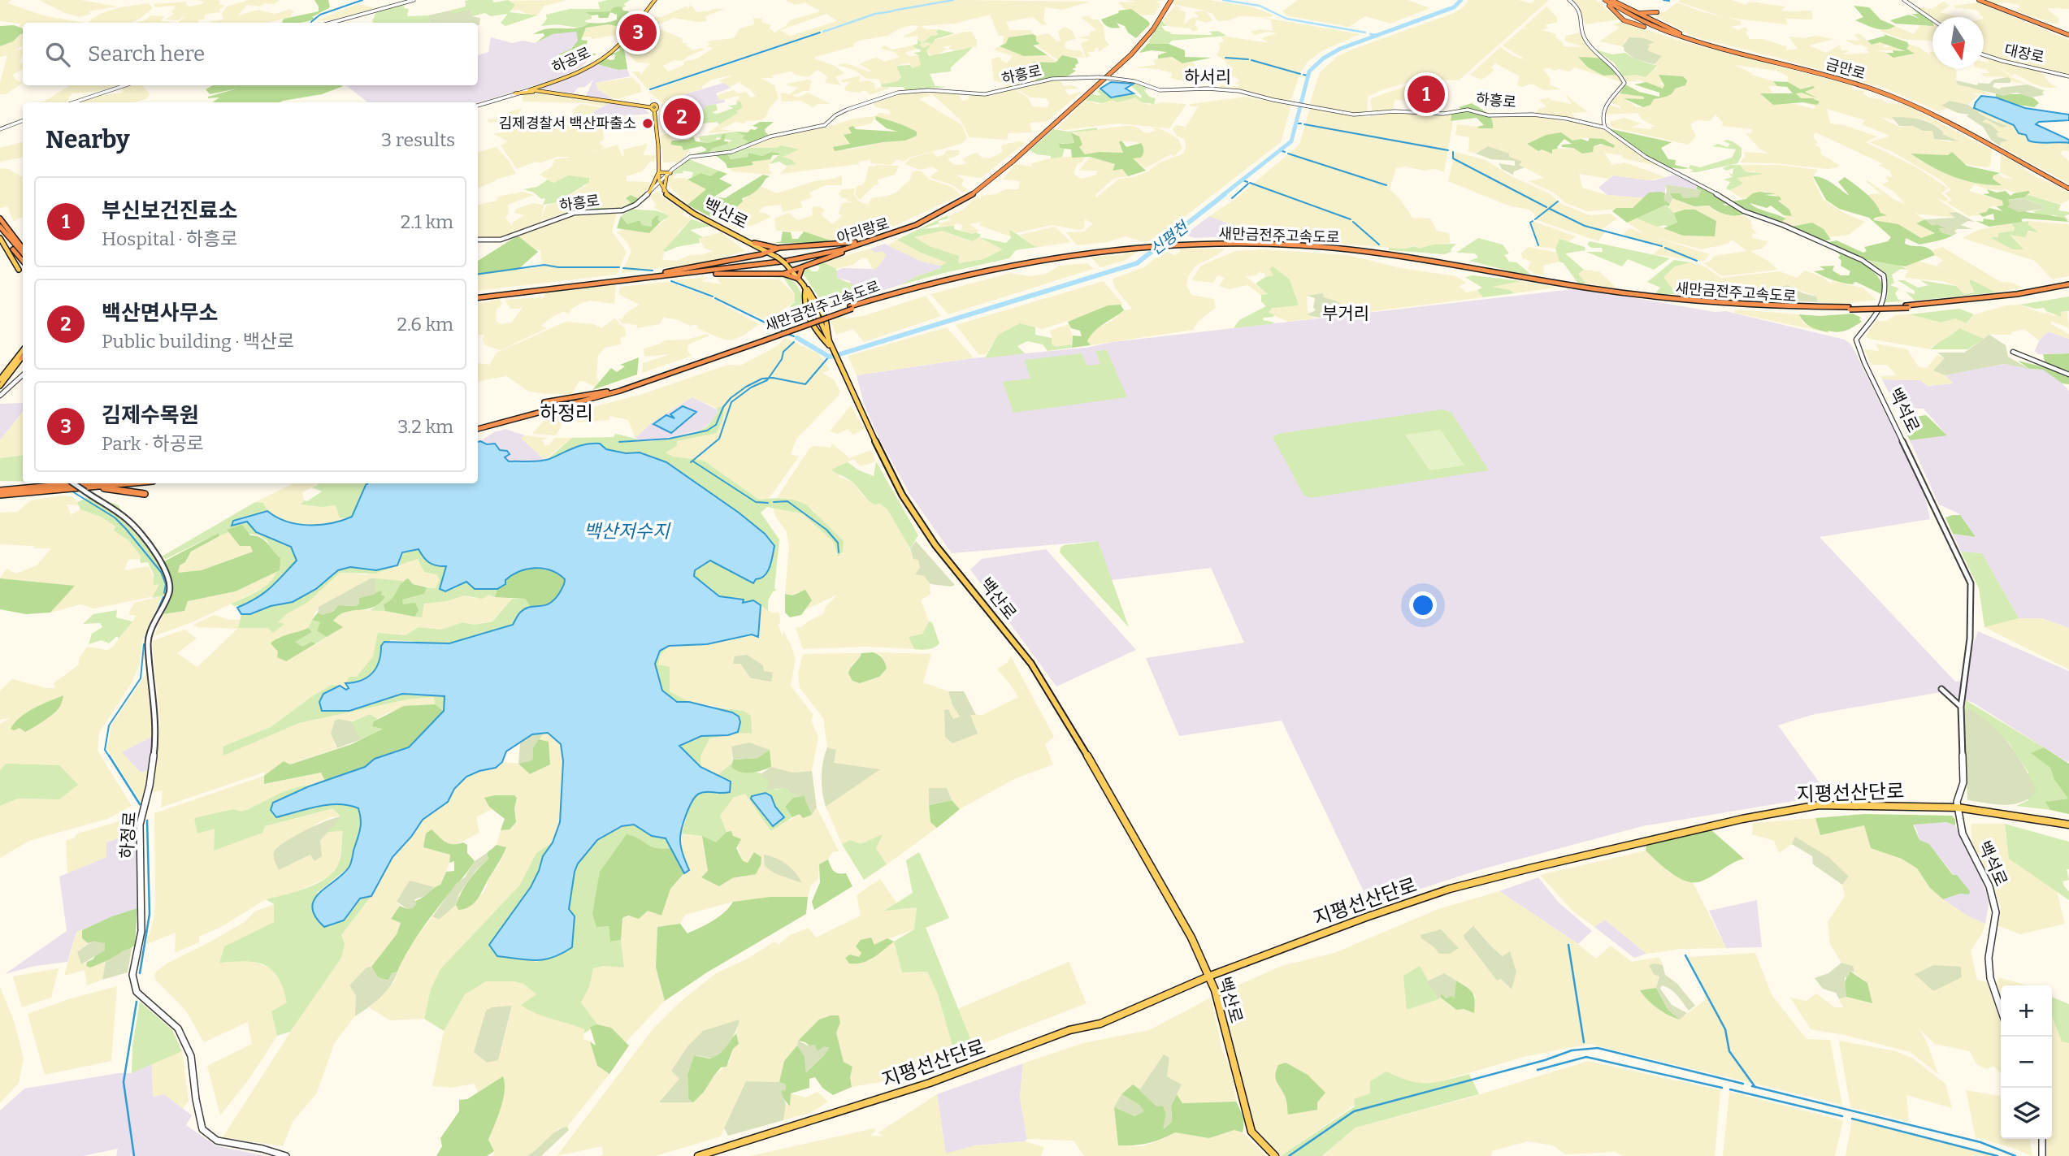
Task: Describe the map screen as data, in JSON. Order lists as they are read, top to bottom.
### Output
{
  "streets": {
    "highway": ["금만로", "아리랑로", "새만금전주고속도로"],
    "main road": ["하공로", "백산로", "지평선산단로"],
    "street": [
      "대장로",
      "하흥로",
      "백석로",
      "하정로"
    ]
  },
  "crossings": [
    ["하공로", "백산로"],
    ["하흥로", "백산로"],
    ["하흥로", "백석로"],
    ["백산로", "지평선산단로"],
    ["백석로", "지평선산단로"]
  ],
  "districts": ["하서리", "부거리", "하정리"],
  "water": ["신평천", "백산저수지"],
  "places": ["김제경찰서 백산파출소"],
  "north": "bottom",
  "page": {
    "pins": ["3", "1", "2"],
    "search": "Search here",
    "heading": ["Nearby", "3 results"],
    "list": [
      {
        "mark": "1",
        "name": "부신보건진료소",
        "note": "Hospital · 하흥로",
        "value": "2.1 km"
      },
      {
        "mark": "2",
        "name": "백산면사무소",
        "note": "Public building · 백산로",
        "value": "2.6 km"
      },
      {
        "mark": "3",
        "name": "김제수목원",
        "note": "Park · 하공로",
        "value": "3.2 km"
      }
    ],
    "map_buttons": ["+", "−"]
  }
}
